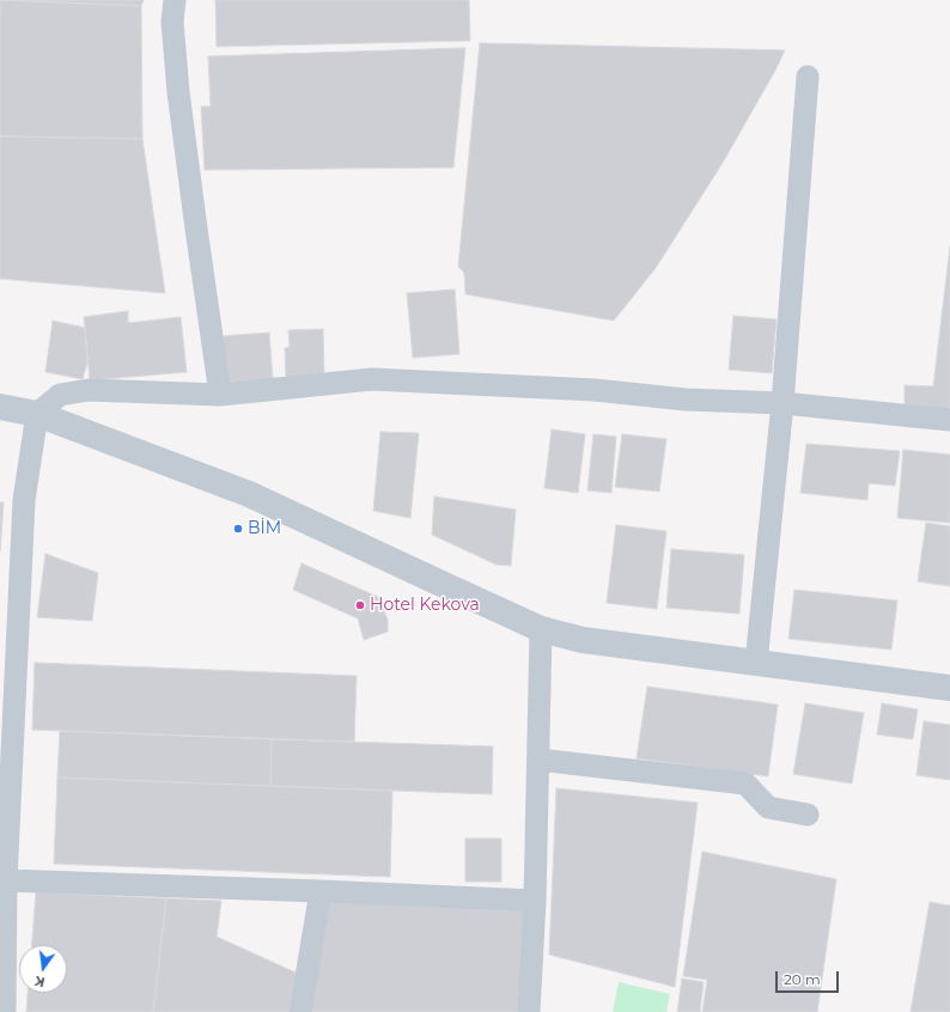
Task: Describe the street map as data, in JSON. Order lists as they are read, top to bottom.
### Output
{
  "places": ["BİM", "Hotel Kekova"],
  "scale_bar": "20 m",
  "north": "bottom"
}
